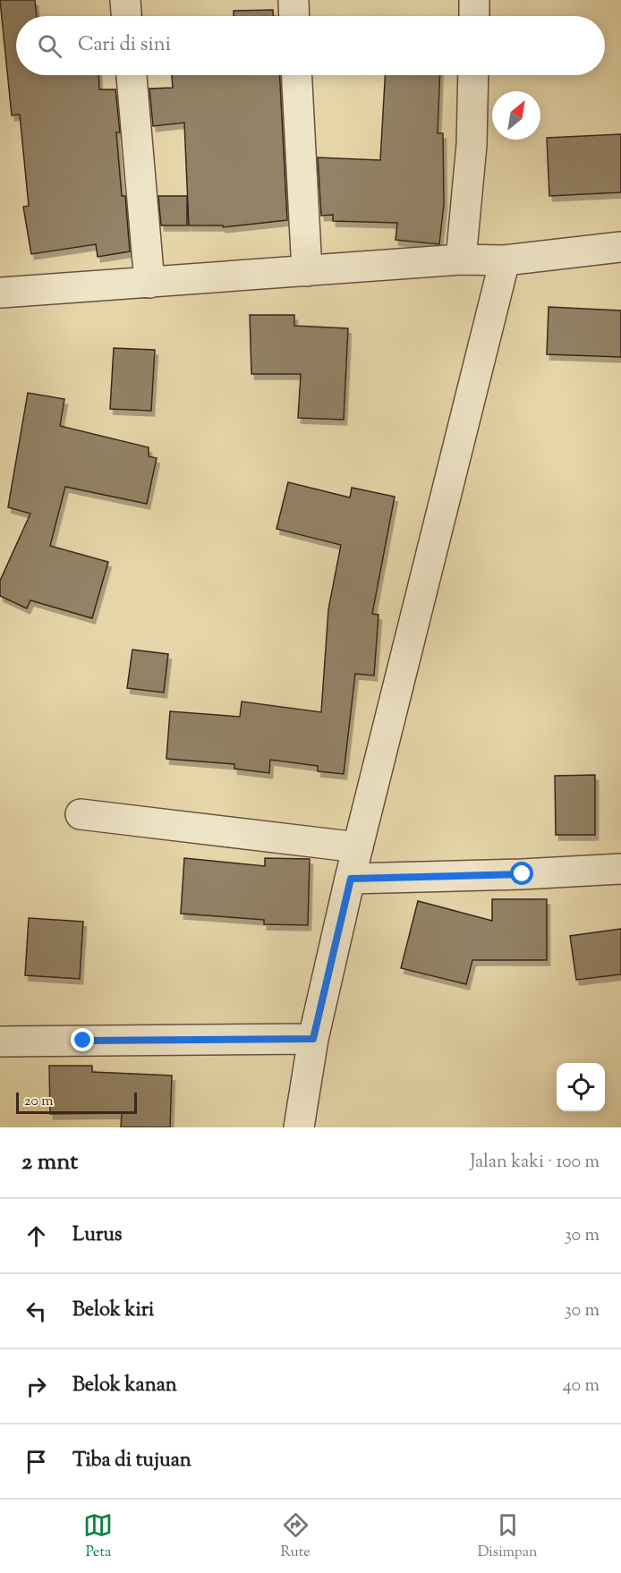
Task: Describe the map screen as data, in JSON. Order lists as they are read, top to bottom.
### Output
{
  "scale_bar": "20 m",
  "north": "top right",
  "page": {
    "search": "Cari di sini",
    "scale": "20 m",
    "heading": ["2 mnt", "Jalan kaki · 100 m"],
    "list": [
      ["Lurus", "30 m"],
      ["Belok kiri", "30 m"],
      ["Belok kanan", "40 m"],
      "Tiba di tujuan"
    ],
    "nav": ["Peta", "Rute", "Disimpan"]
  }
}
